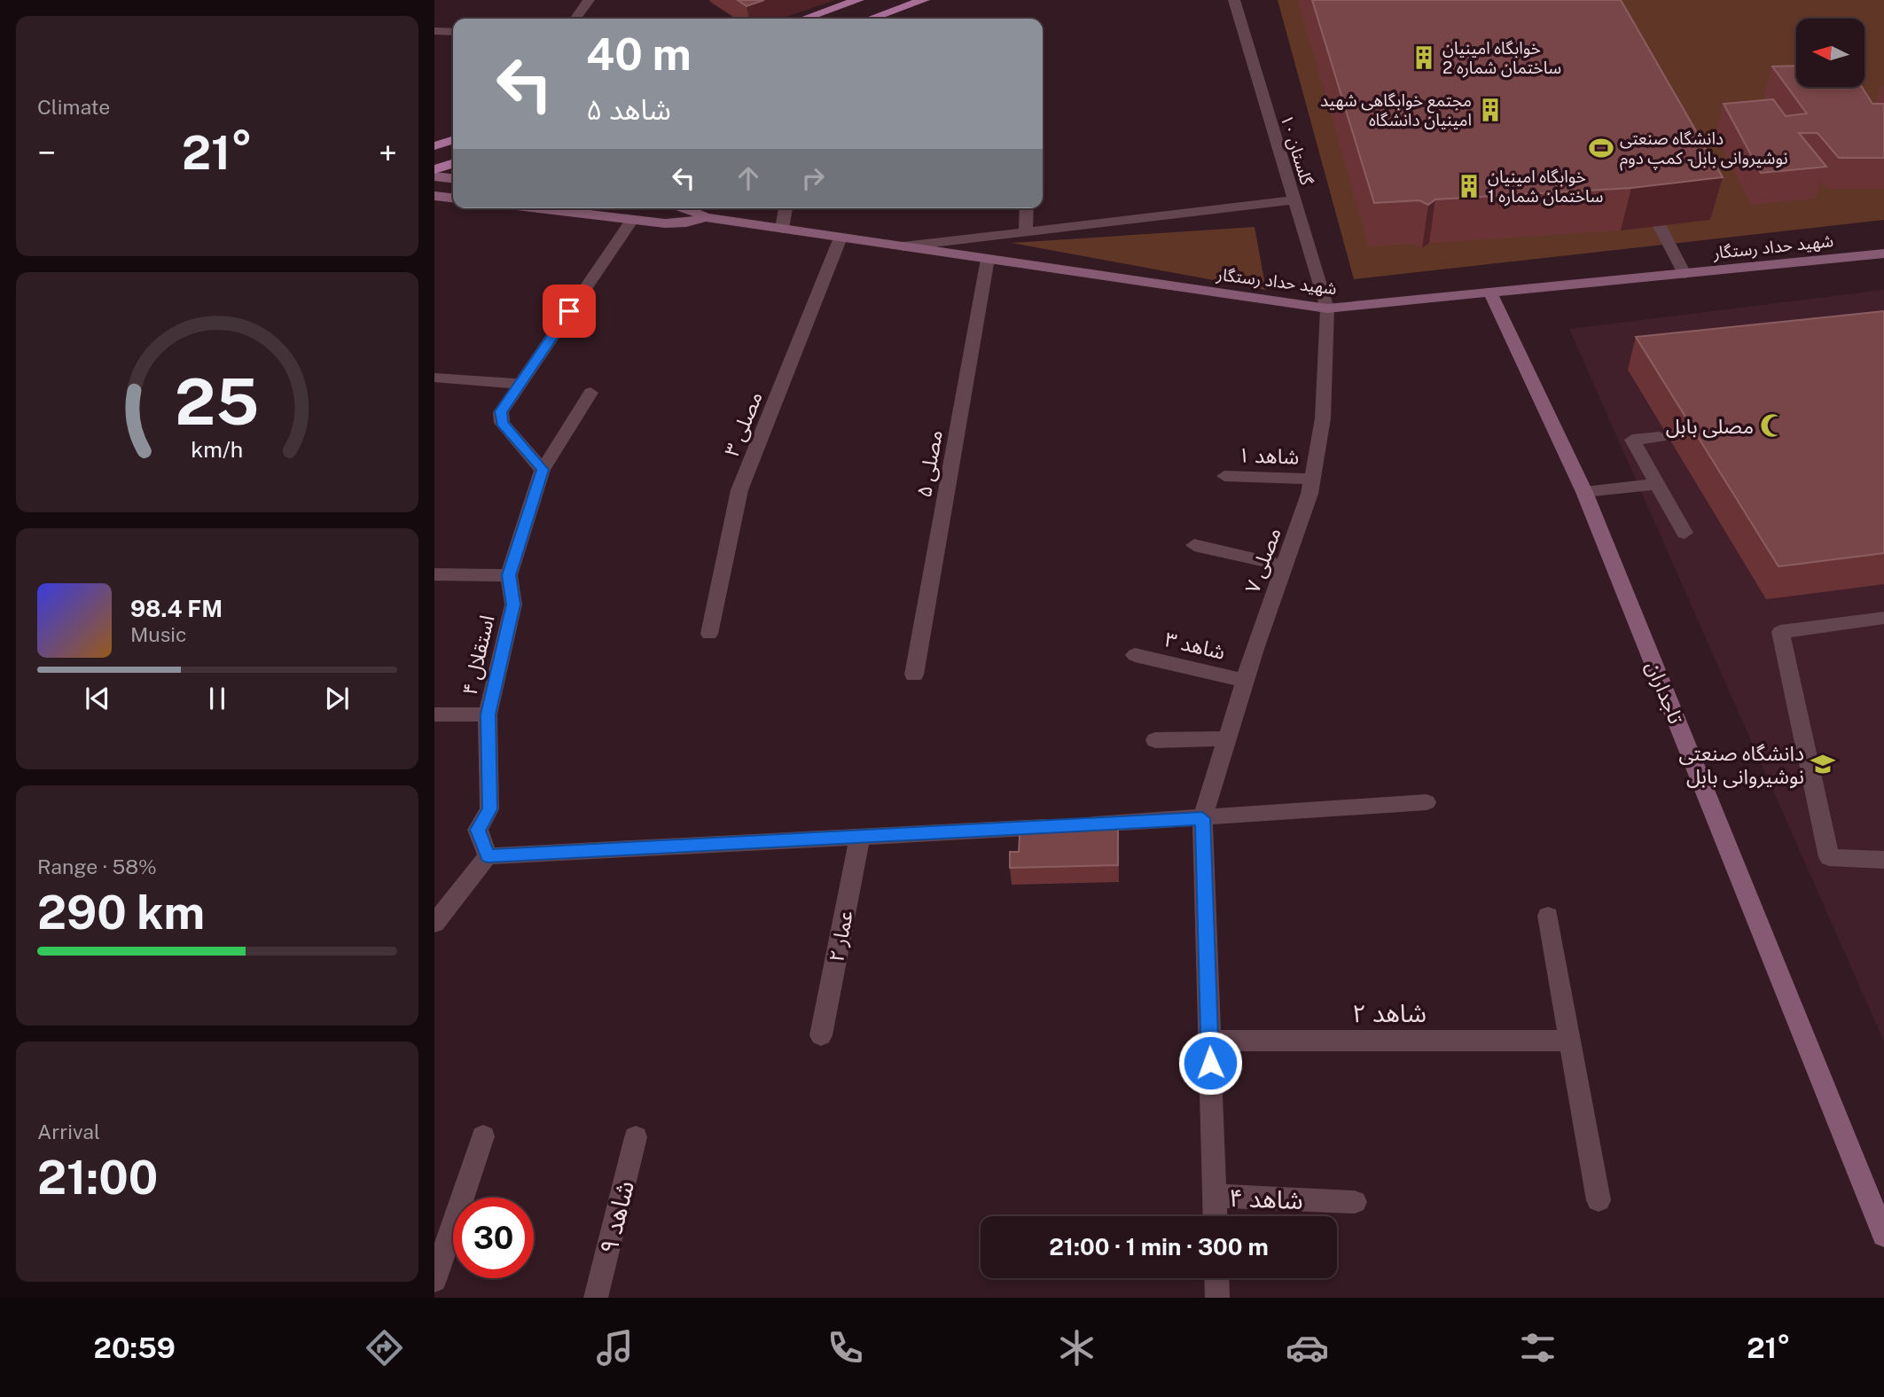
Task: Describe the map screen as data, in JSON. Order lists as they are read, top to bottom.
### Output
{
  "streets": {
    "main road": ["شهید حداد رستگار", "تاجداران"],
    "street": [
      "گلستان ۱۰",
      "مصلی ۳",
      "شاهد ۱",
      "مصلی ۵",
      "مصلی ۷",
      "شاهد ۳",
      "استقلال ۴",
      "عمار ۲",
      "شاهد ۲",
      "شاهد ۴",
      "شاهد ۹"
    ]
  },
  "crossings": [
    ["گلستان ۱۰", "شهید حداد رستگار"],
    ["گلستان ۱۰", "مصلی ۷"],
    ["شهید حداد رستگار", "مصلی ۳"],
    ["شهید حداد رستگار", "مصلی ۵"],
    ["شهید حداد رستگار", "مصلی ۷"],
    ["شهید حداد رستگار", "تاجداران"],
    ["شاهد ۱", "مصلی ۷"],
    ["مصلی ۷", "شاهد ۳"],
    ["مصلی ۷", "شاهد ۲"],
    ["مصلی ۷", "شاهد ۴"]
  ],
  "places": {
    "building": ["خوابگاه امینیان ساختمان شماره 2", "مجتمع خوابگاهی شهید امینیان دانشگاه", "خوابگاه امینیان ساختمان شماره 1"],
    "sports": ["دانشگاه صنعتی نوشیروانی بابل- کمپ دوم"],
    "mosque": ["مصلی بابل"],
    "school or university": ["دانشگاه صنعتی نوشیروانی بابل"]
  },
  "north": "left",
  "page": {
    "tile": [
      "Climate",
      ["Range · 58%", "290 km"],
      ["Arrival", "21:00"]
    ],
    "turn": ["40 m", "شاهد ۵"],
    "heat": ["−", "21°", "+"],
    "song": ["98.4 FM", "Music"],
    "limit": "30",
    "trip": "21:00 · 1 min · 300 m",
    "tabs": ["20:59", "21°"],
    "gauge": ["25", "km/h"]
  }
}
